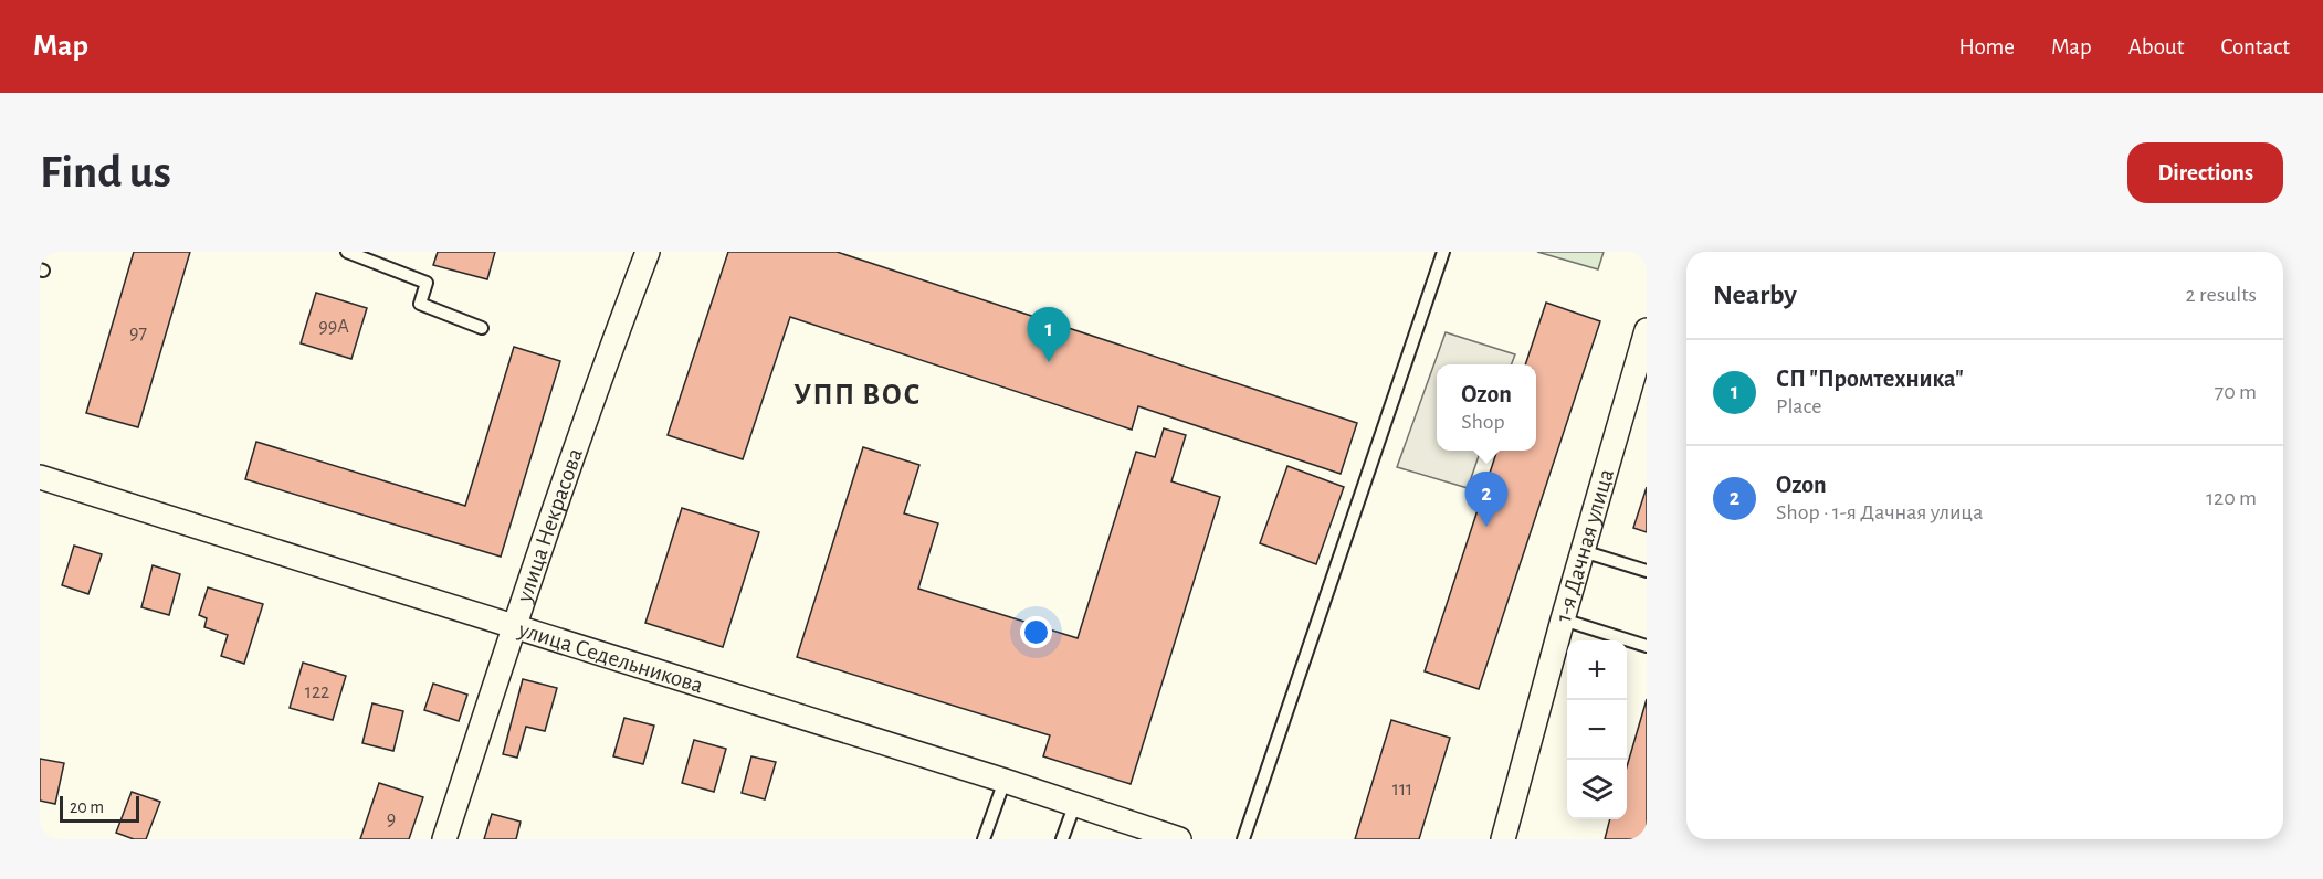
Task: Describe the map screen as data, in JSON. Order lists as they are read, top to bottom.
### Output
{
  "streets": {
    "street": ["улица Некрасова", "1-я Дачная улица", "улица Седельникова"]
  },
  "crossings": [
    ["улица Некрасова", "улица Седельникова"]
  ],
  "districts": ["УПП ВОС"],
  "house_numbers": [
    "99А",
    "97",
    "122",
    "111",
    "9"
  ],
  "scale_bar": "20 m",
  "page": {
    "header": "Map",
    "nav": [
      "Home",
      "Map",
      "About",
      "Contact"
    ],
    "buttons": "Directions",
    "title": "Find us",
    "heading": ["Nearby", "2 results"],
    "pins": ["1", "2"],
    "list": [
      {
        "mark": "1",
        "name": "СП \"Промтехника\"",
        "note": "Place",
        "value": "70 m"
      },
      {
        "mark": "2",
        "name": "Ozon",
        "note": "Shop · 1-я Дачная улица",
        "value": "120 m"
      }
    ],
    "popup": ["Ozon", "Shop"],
    "map_buttons": ["+", "−"],
    "scale": "20 m"
  }
}
